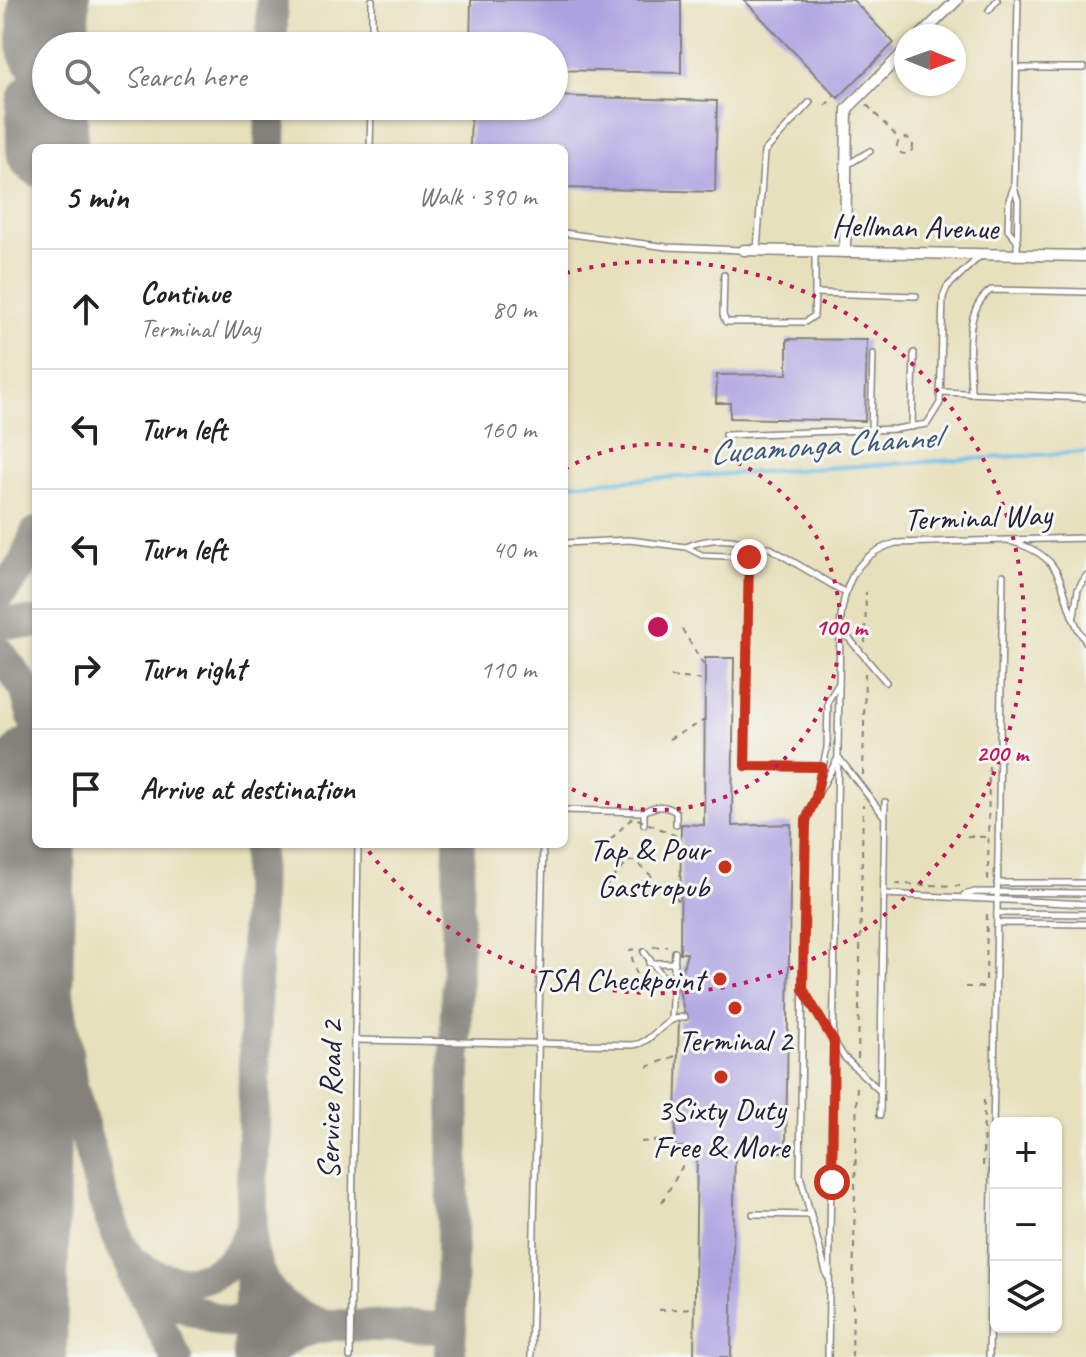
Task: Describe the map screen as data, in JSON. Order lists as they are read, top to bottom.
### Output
{
  "streets": {
    "street": ["Hellman Avenue"],
    "lane": ["Terminal Way", "Service Road 2"]
  },
  "water": ["Cucamonga Channel"],
  "places": [
    "Tap & Pour Gastropub",
    "TSA Checkpoint",
    "Terminal 2",
    "3Sixty Duty Free & More"
  ],
  "north": "right",
  "page": {
    "search": "Search here",
    "heading": ["5 min", "Walk · 390 m"],
    "list": [
      ["Continue", "Terminal Way", "80 m"],
      ["Turn left", "160 m"],
      ["Turn left", "40 m"],
      ["Turn right", "110 m"],
      "Arrive at destination"
    ],
    "map_buttons": ["+", "−"]
  },
  "rings": ["100 m", "200 m"]
}
